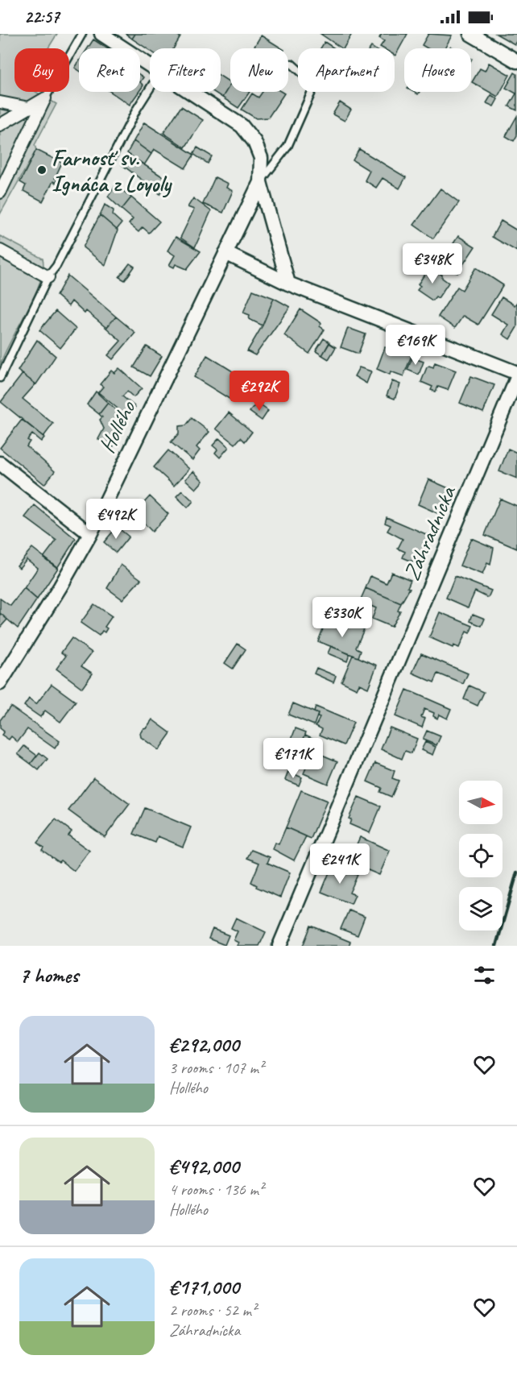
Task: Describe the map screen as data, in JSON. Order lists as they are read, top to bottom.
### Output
{
  "streets": {
    "street": ["Hollého", "Záhradnícka"]
  },
  "places": ["Farnosť sv. Ignáca z Loyoly"],
  "north": "right",
  "page": {
    "status": "22:57",
    "chip": [
      "Buy",
      "Rent",
      "Filters",
      "New",
      "Apartment",
      "House"
    ],
    "price": [
      "€348K",
      "€169K",
      "€292K",
      "€492K",
      "€330K",
      "€171K",
      "€241K"
    ],
    "heading": "7 homes",
    "list": [
      {
        "name": "€292,000",
        "note": "3 rooms · 107 m² · Hollého"
      },
      {
        "name": "€492,000",
        "note": "4 rooms · 136 m² · Hollého"
      },
      {
        "name": "€171,000",
        "note": "2 rooms · 52 m² · Záhradnícka"
      }
    ]
  }
}
